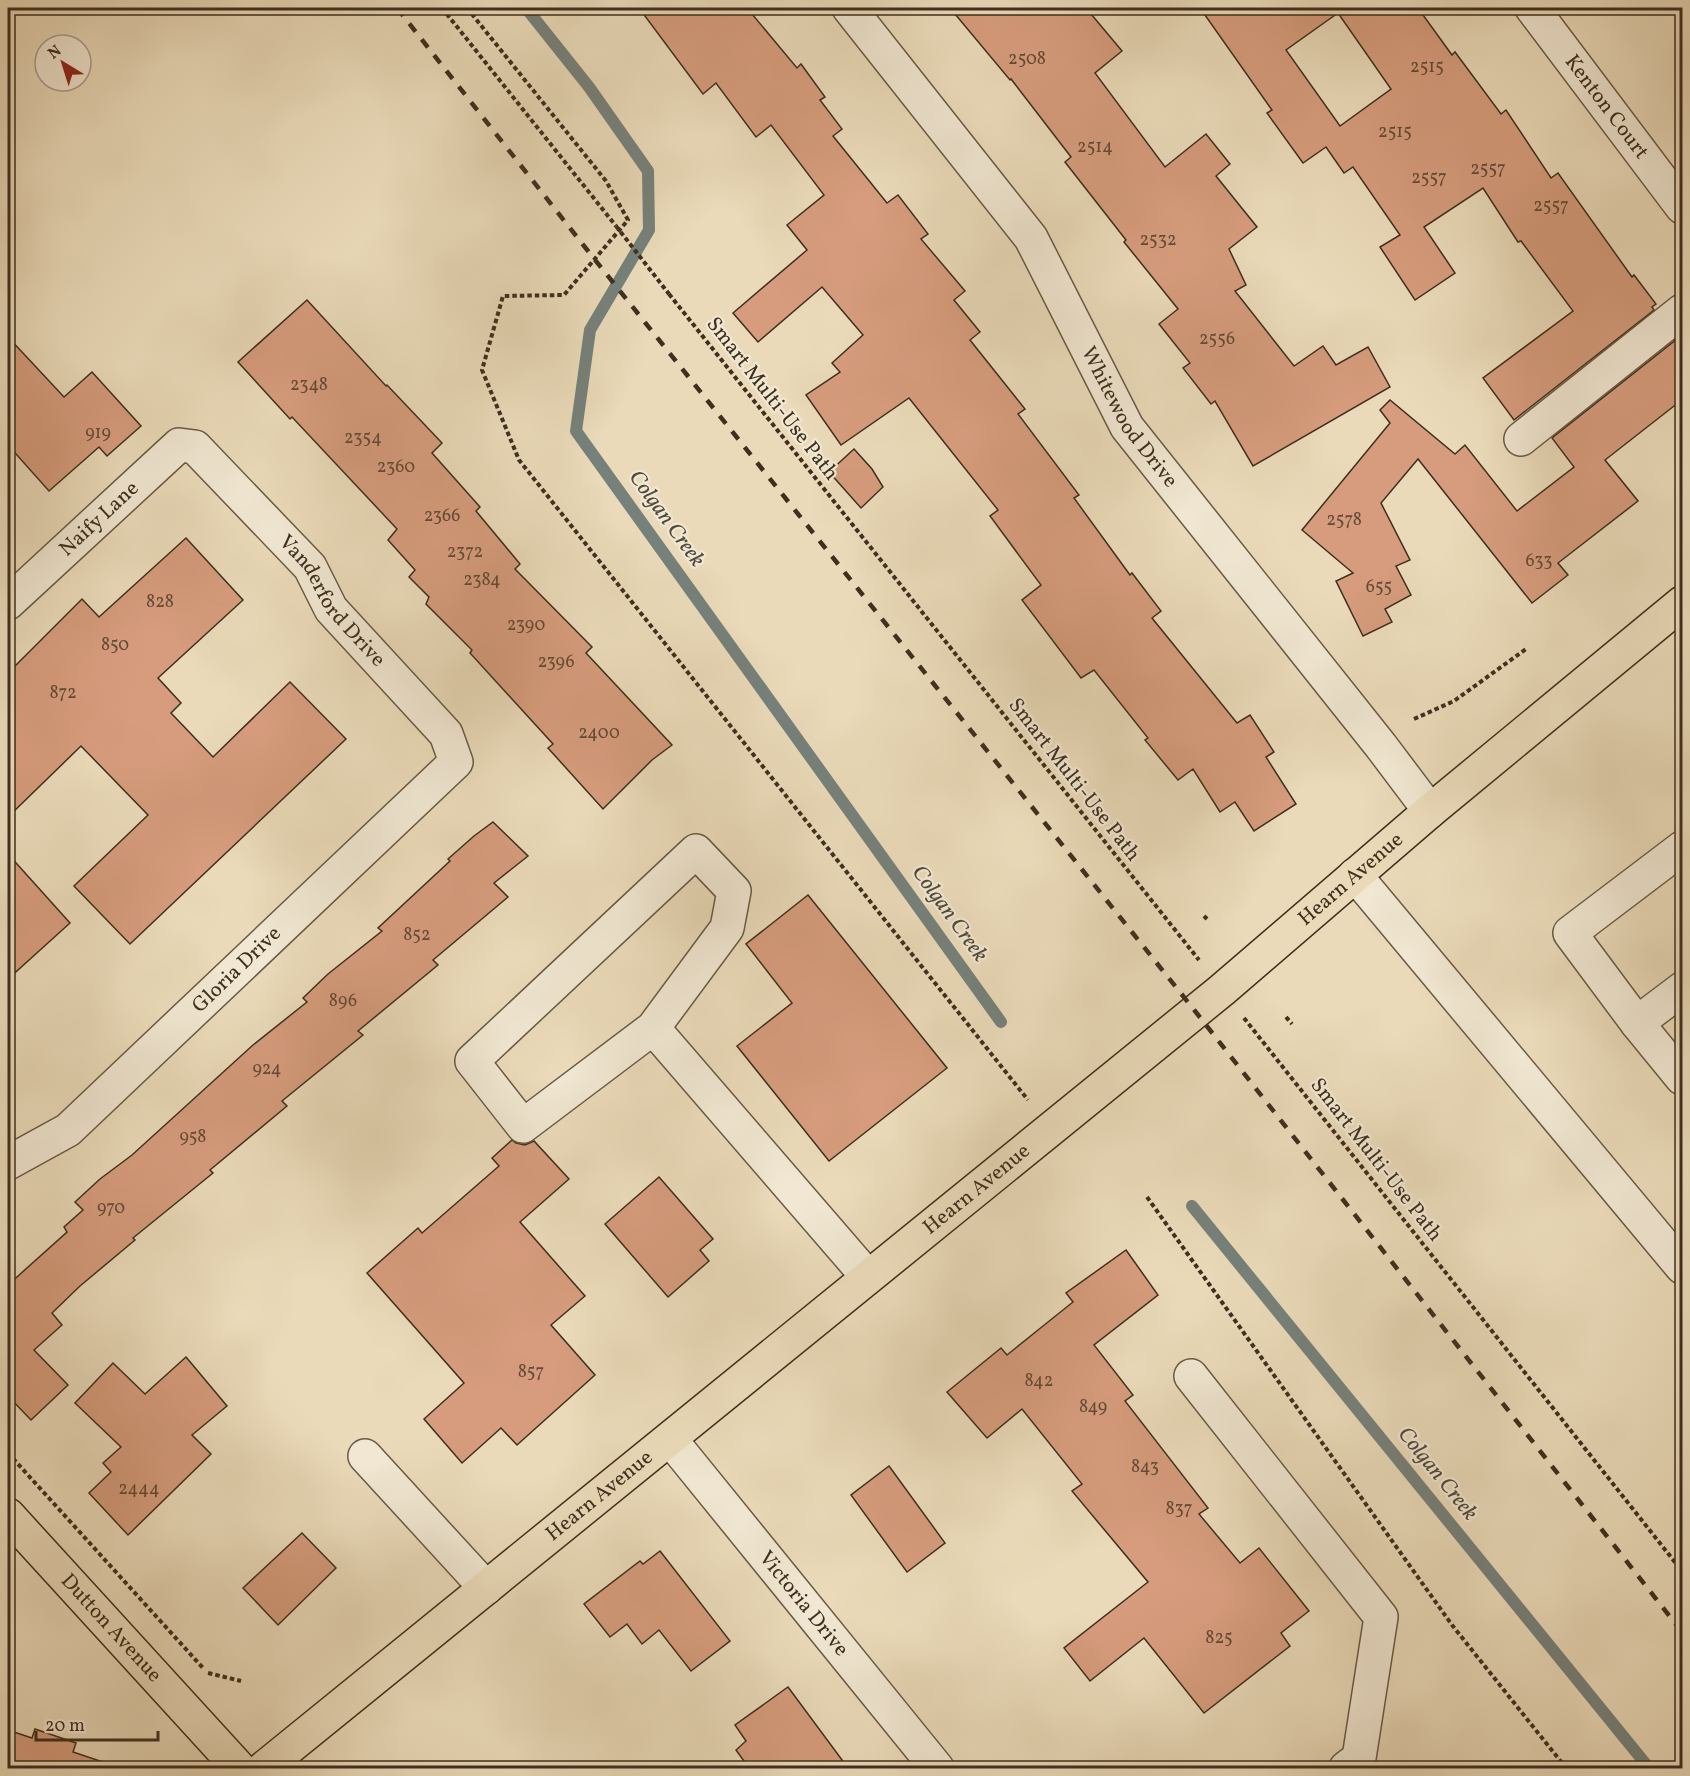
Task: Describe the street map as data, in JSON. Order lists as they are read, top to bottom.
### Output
{
  "streets": {
    "main road": ["Hearn Avenue", "Dutton Avenue"],
    "street": [
      "Kenton Court",
      "Whitewood Drive",
      "Naify Lane",
      "Vanderford Drive",
      "Gloria Drive",
      "Victoria Drive"
    ],
    "path": ["Smart Multi-Use Path"]
  },
  "crossings": [
    ["Smart Multi-Use Path", "Hearn Avenue"],
    ["Whitewood Drive", "Hearn Avenue"],
    ["Naify Lane", "Vanderford Drive"],
    ["Vanderford Drive", "Gloria Drive"],
    ["Hearn Avenue", "Victoria Drive"]
  ],
  "water": ["Colgan Creek"],
  "house_numbers": [
    "2508",
    "2515",
    "2515",
    "2514",
    "2557",
    "2557",
    "2557",
    "2532",
    "2556",
    "2348",
    "919",
    "2354",
    "2360",
    "2366",
    "2578",
    "2372",
    "633",
    "2384",
    "655",
    "828",
    "2390",
    "850",
    "2396",
    "872",
    "2400",
    "852",
    "896",
    "924",
    "958",
    "970",
    "857",
    "842",
    "849",
    "843",
    "2444",
    "837",
    "825"
  ],
  "scale_bar": "20 m",
  "north": "top left"
}
